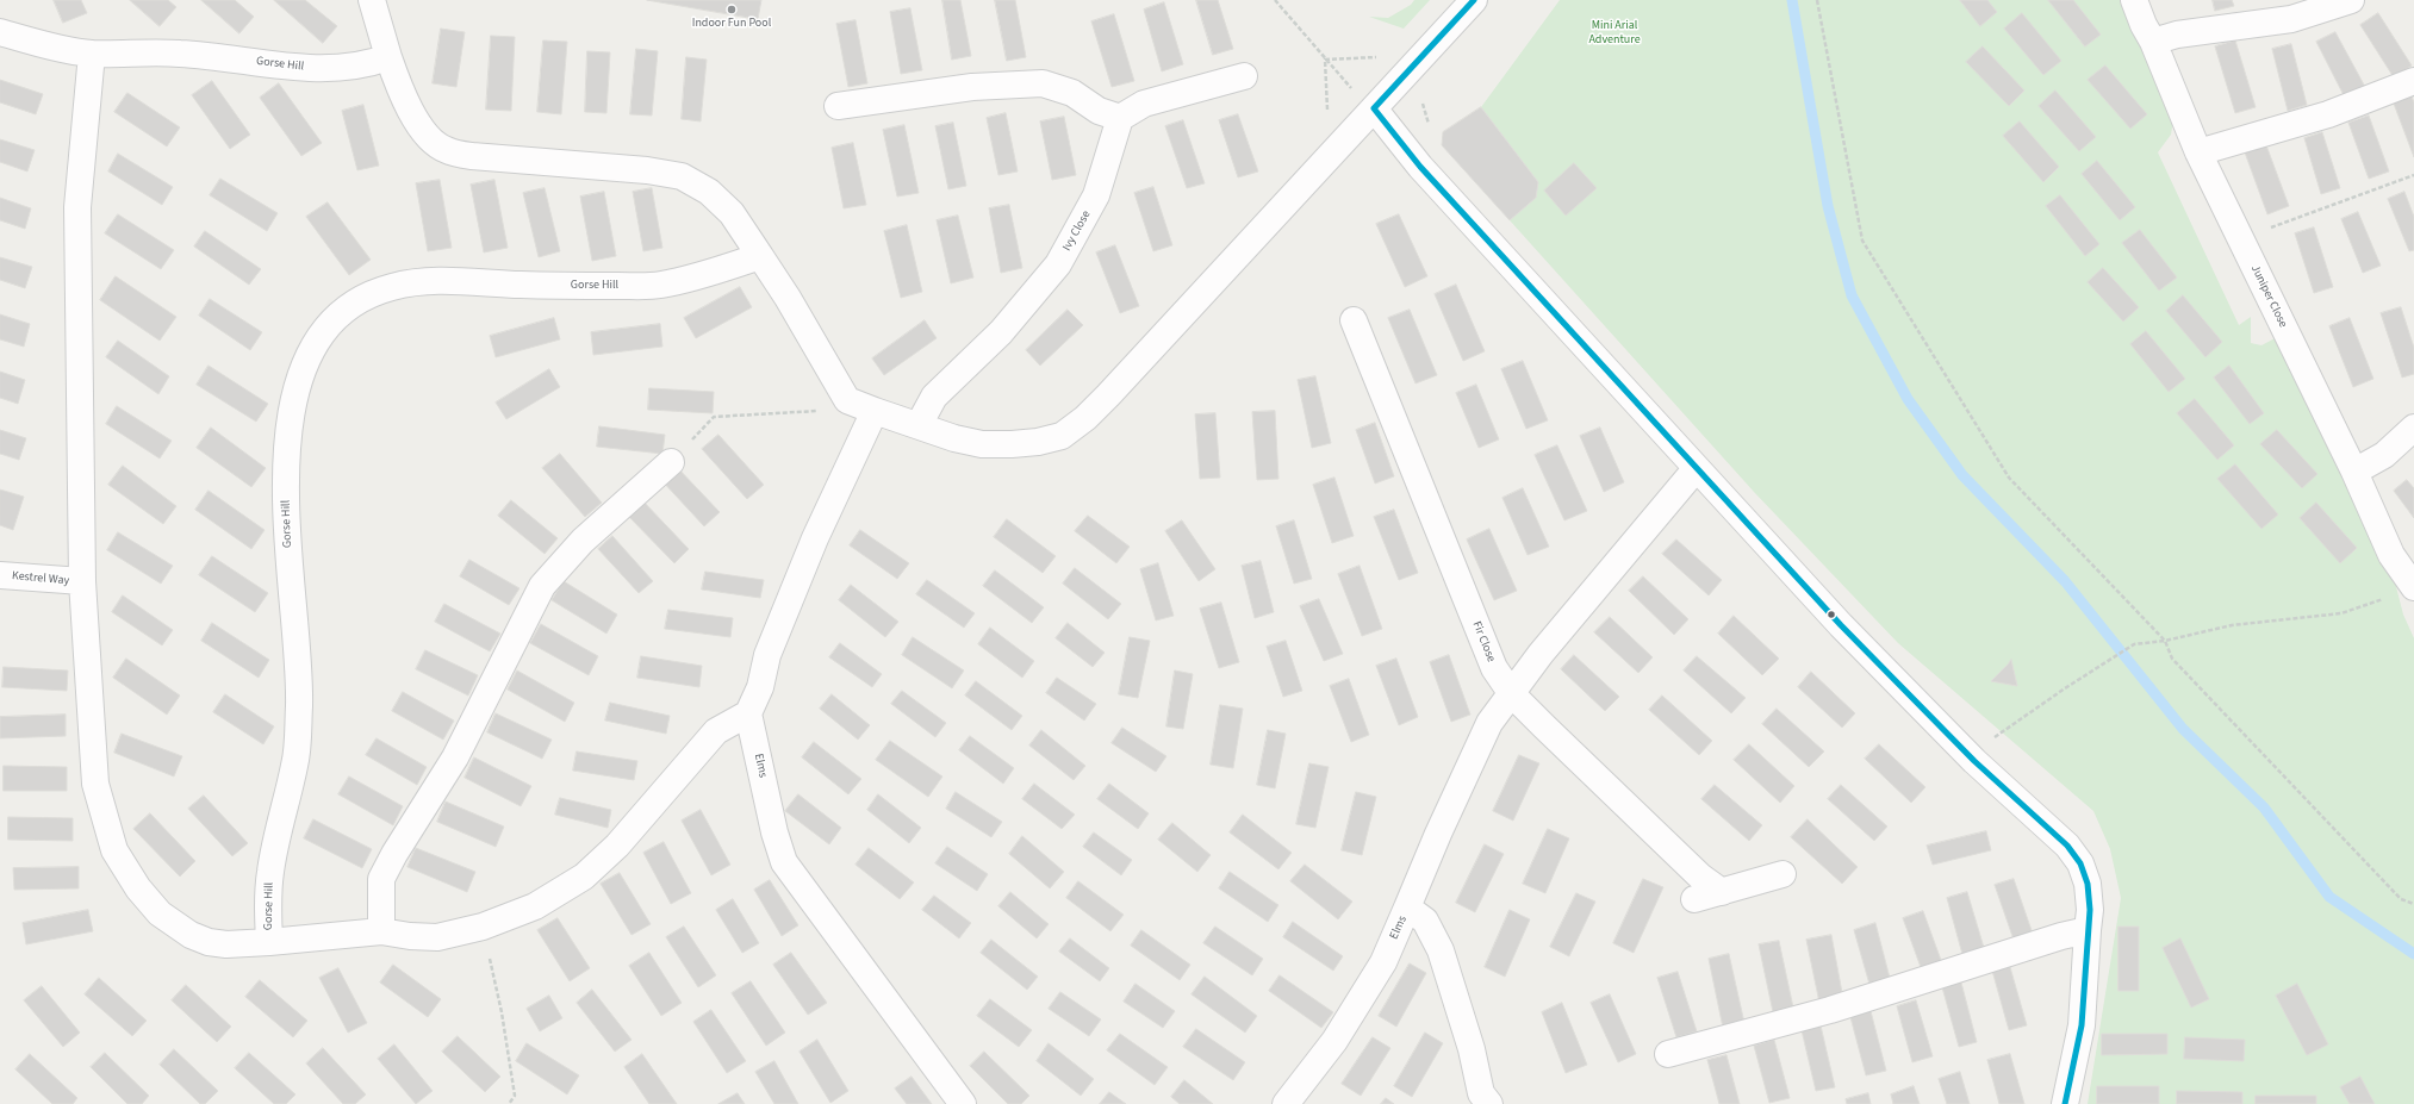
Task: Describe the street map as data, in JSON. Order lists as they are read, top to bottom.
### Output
{
  "streets": {
    "lane": [
      "Gorse Hill",
      "Ivy Close",
      "Juniper Close",
      "Kestrel Way",
      "Fir Close",
      "Elms"
    ]
  },
  "crossings": [
    ["Gorse Hill", "Kestrel Way"]
  ],
  "parks": ["Mini Arial Adventure"],
  "places": ["Indoor Fun Pool"]
}
